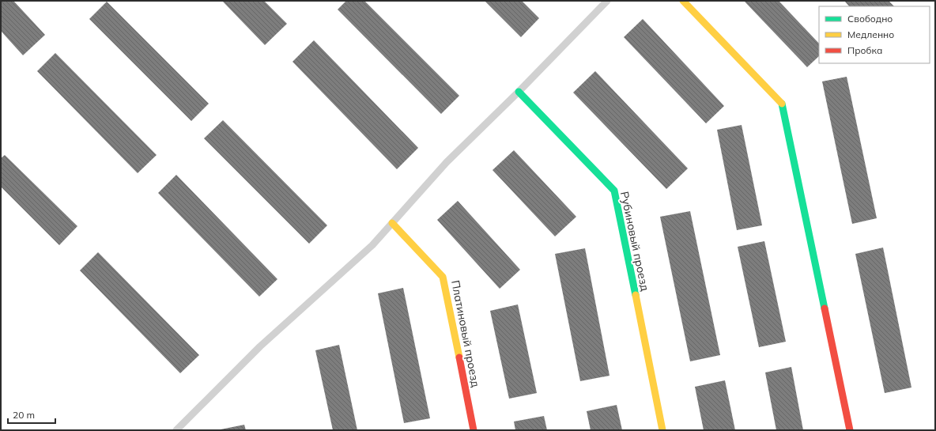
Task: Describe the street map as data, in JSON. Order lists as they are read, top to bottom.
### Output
{
  "streets": {
    "street": ["Рубиновый проезд", "Платиновый проезд"]
  },
  "legend": ["Свободно", "Медленно", "Пробка"],
  "scale_bar": "20 m"
}
